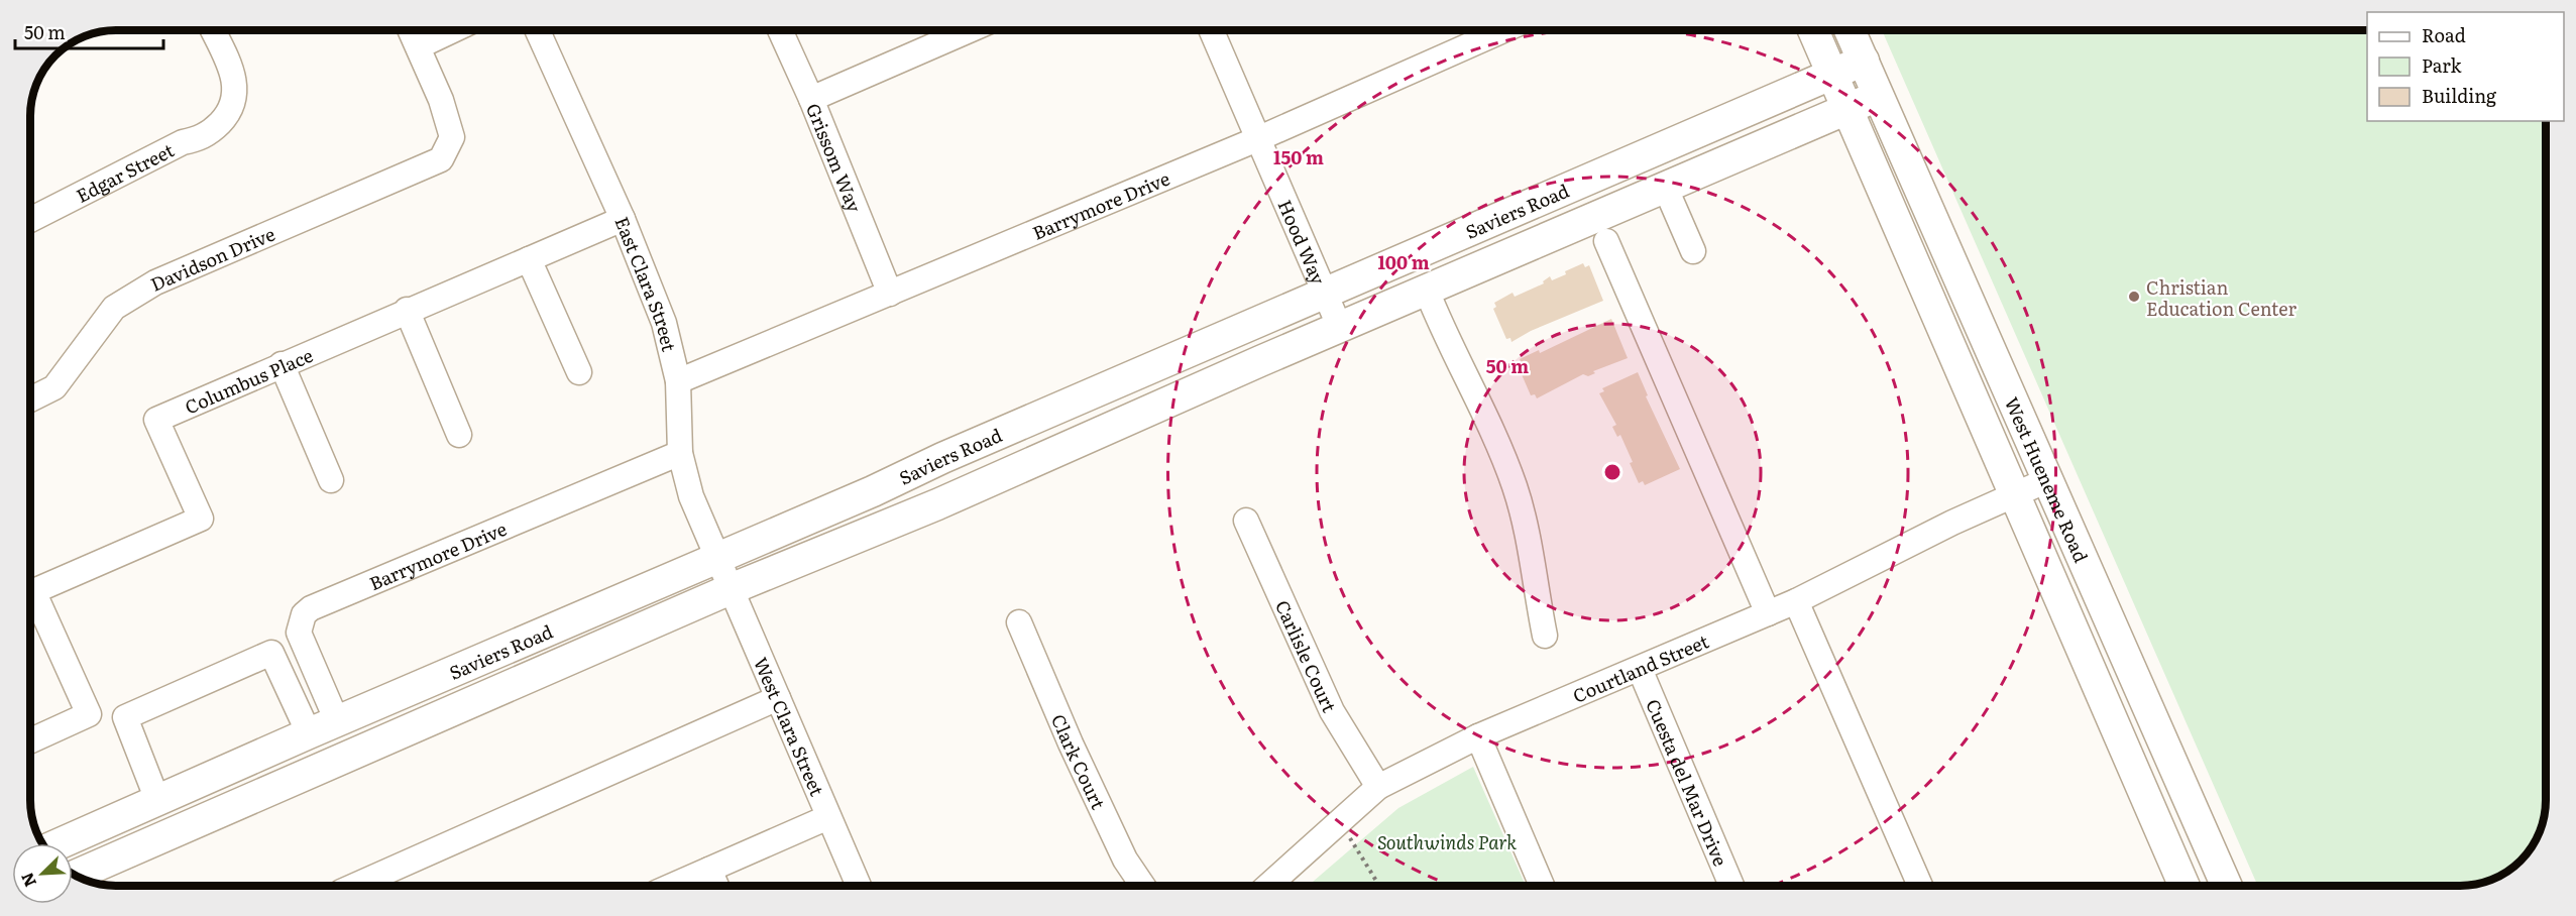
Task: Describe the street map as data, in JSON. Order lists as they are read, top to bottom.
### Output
{
  "streets": {
    "main road": ["Saviers Road", "West Hueneme Road"],
    "street": [
      "Grissom Way",
      "Edgar Street",
      "Barrymore Drive",
      "Hood Way",
      "Davidson Drive",
      "East Clara Street",
      "Columbus Place",
      "Carlisle Court",
      "Courtland Street",
      "West Clara Street",
      "Clark Court",
      "Cuesta del Mar Drive"
    ]
  },
  "crossings": [
    ["Grissom Way", "Barrymore Drive"],
    ["Barrymore Drive", "Saviers Road"],
    ["Barrymore Drive", "Hood Way"],
    ["Barrymore Drive", "East Clara Street"],
    ["Saviers Road", "Hood Way"],
    ["Saviers Road", "East Clara Street"],
    ["Saviers Road", "West Hueneme Road"],
    ["Saviers Road", "West Clara Street"],
    ["East Clara Street", "Columbus Place"],
    ["East Clara Street", "West Clara Street"],
    ["West Hueneme Road", "Courtland Street"],
    ["Carlisle Court", "Courtland Street"],
    ["Courtland Street", "Cuesta del Mar Drive"]
  ],
  "parks": ["Southwinds Park"],
  "places": ["Christian Education Center"],
  "legend": ["Road", "Park", "Building"],
  "scale_bar": "50 m",
  "north": "bottom left",
  "rings": ["150 m", "100 m", "50 m"]
}
